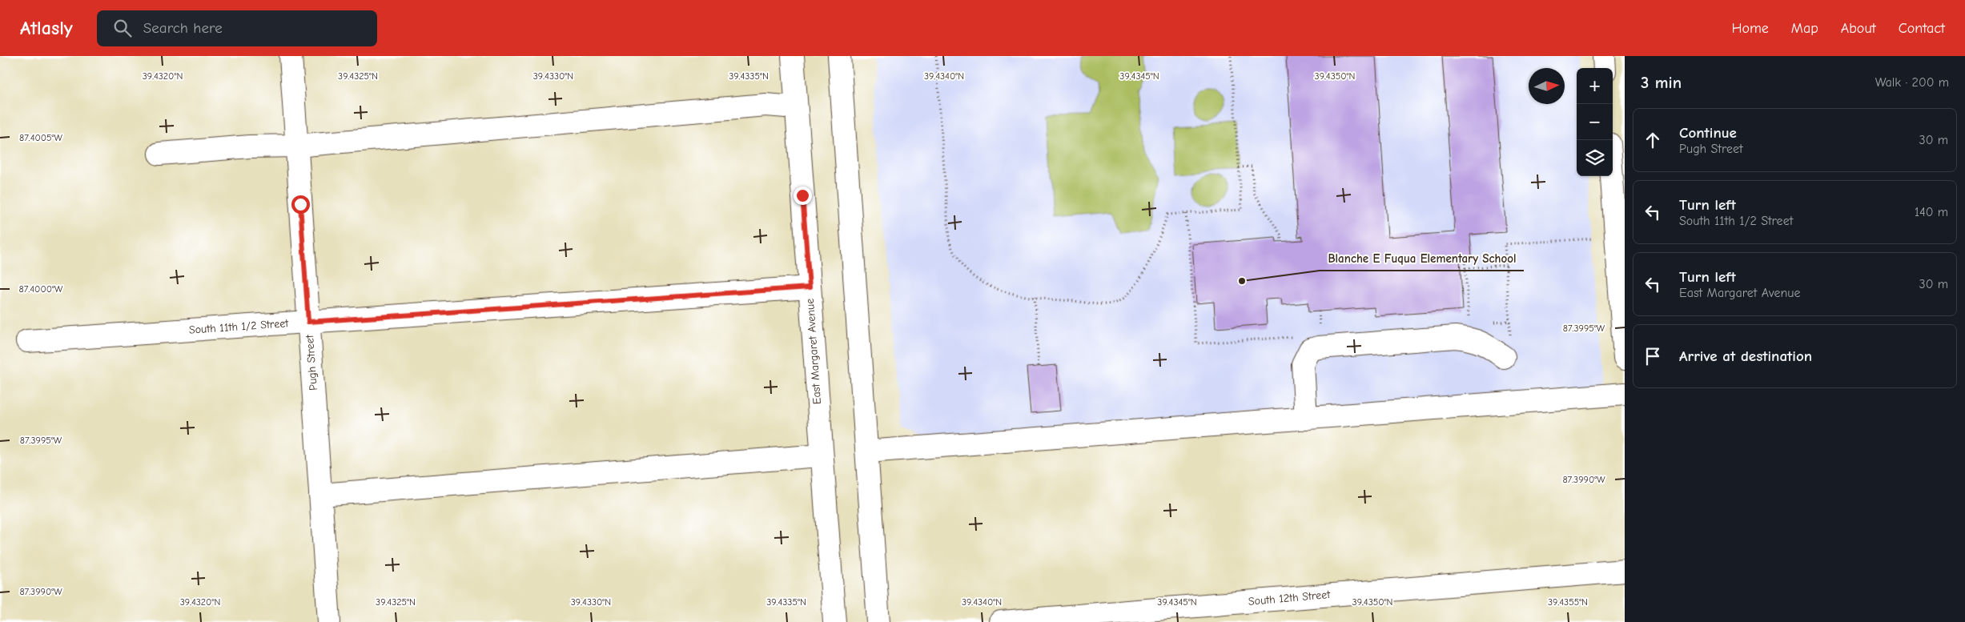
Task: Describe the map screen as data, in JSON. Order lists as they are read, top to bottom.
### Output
{
  "streets": {
    "street": [
      "South 11th 1/2 Street",
      "East Margaret Avenue",
      "Pugh Street",
      "South 12th Street"
    ]
  },
  "crossings": [
    ["South 11th 1/2 Street", "East Margaret Avenue"],
    ["South 11th 1/2 Street", "Pugh Street"]
  ],
  "places": ["Blanche E Fuqua Elementary School"],
  "north": "right",
  "page": {
    "header": "Atlasly",
    "search": "Search here",
    "nav": [
      "Home",
      "Map",
      "About",
      "Contact"
    ],
    "heading": ["3 min", "Walk · 200 m"],
    "map_buttons": ["+", "−"],
    "list": [
      ["Continue", "Pugh Street", "30 m"],
      ["Turn left", "South 11th 1/2 Street", "140 m"],
      ["Turn left", "East Margaret Avenue", "30 m"],
      "Arrive at destination"
    ]
  },
  "coordinates": [
    "39.4320°N",
    "39.4325°N",
    "39.4330°N",
    "39.4335°N",
    "39.4340°N",
    "39.4345°N",
    "39.4350°N",
    "87.4005°W",
    "87.4000°W",
    "87.3995°W",
    "87.3990°W",
    "39.4355°N"
  ]
}
